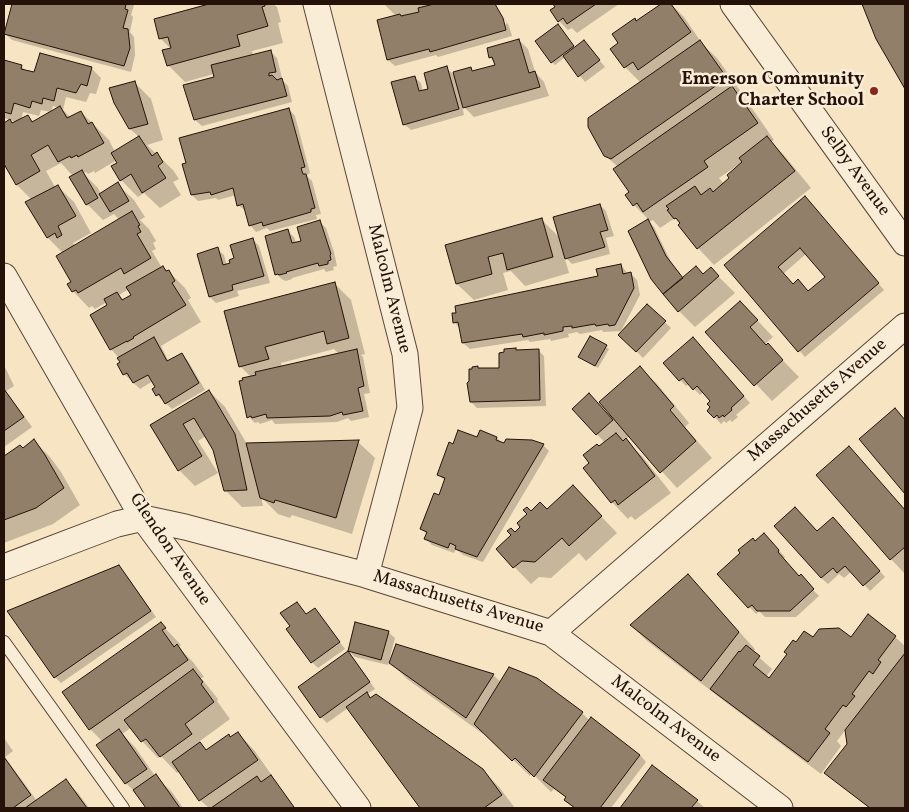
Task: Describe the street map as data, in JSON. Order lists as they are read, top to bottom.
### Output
{
  "streets": {
    "street": [
      "Selby Avenue",
      "Malcolm Avenue",
      "Massachusetts Avenue",
      "Glendon Avenue"
    ]
  },
  "crossings": [
    ["Malcolm Avenue", "Massachusetts Avenue"],
    ["Massachusetts Avenue", "Glendon Avenue"]
  ],
  "places": ["Emerson Community Charter School"]
}
